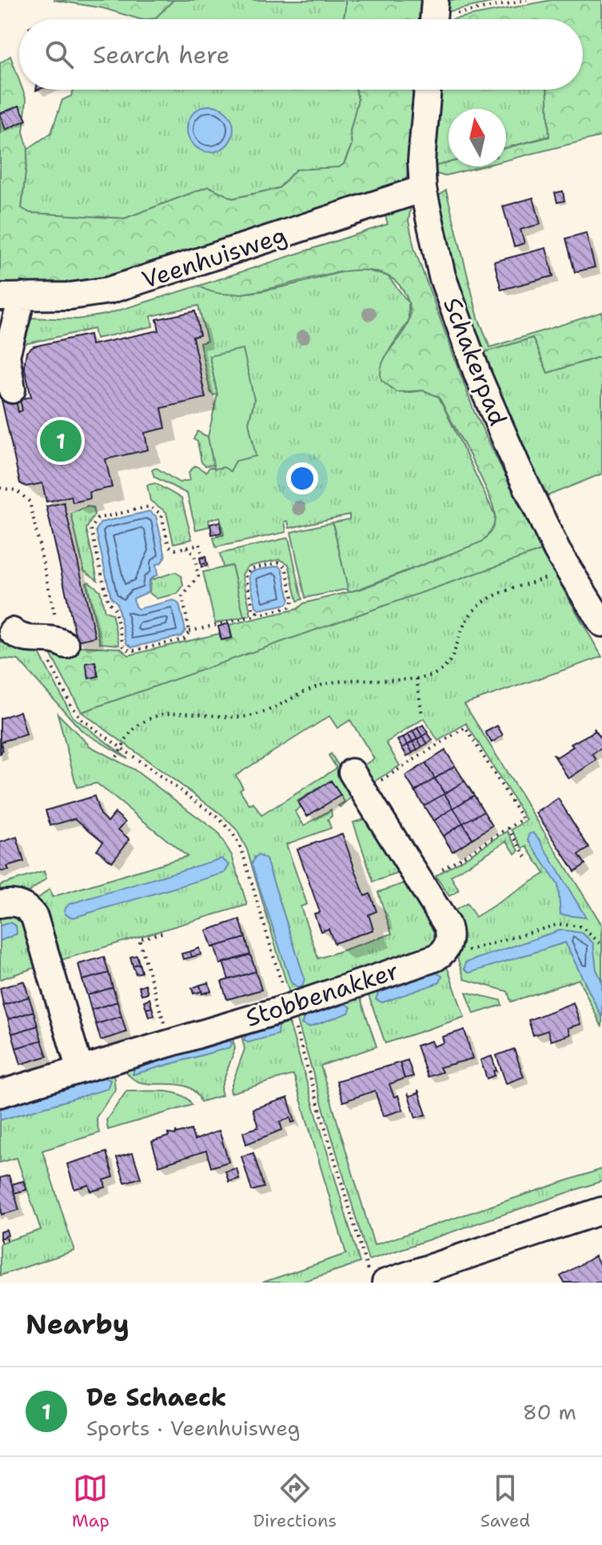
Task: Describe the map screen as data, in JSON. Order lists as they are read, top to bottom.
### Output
{
  "streets": {
    "street": ["Veenhuisweg", "Schakerpad", "Stobbenakker"]
  },
  "crossings": [
    ["Veenhuisweg", "Schakerpad"]
  ],
  "north": "top",
  "page": {
    "search": "Search here",
    "pins": "1",
    "heading": "Nearby",
    "list": [
      {
        "mark": "1",
        "name": "De Schaeck",
        "note": "Sports · Veenhuisweg",
        "value": "80 m"
      }
    ],
    "nav": ["Map", "Directions", "Saved"]
  }
}
